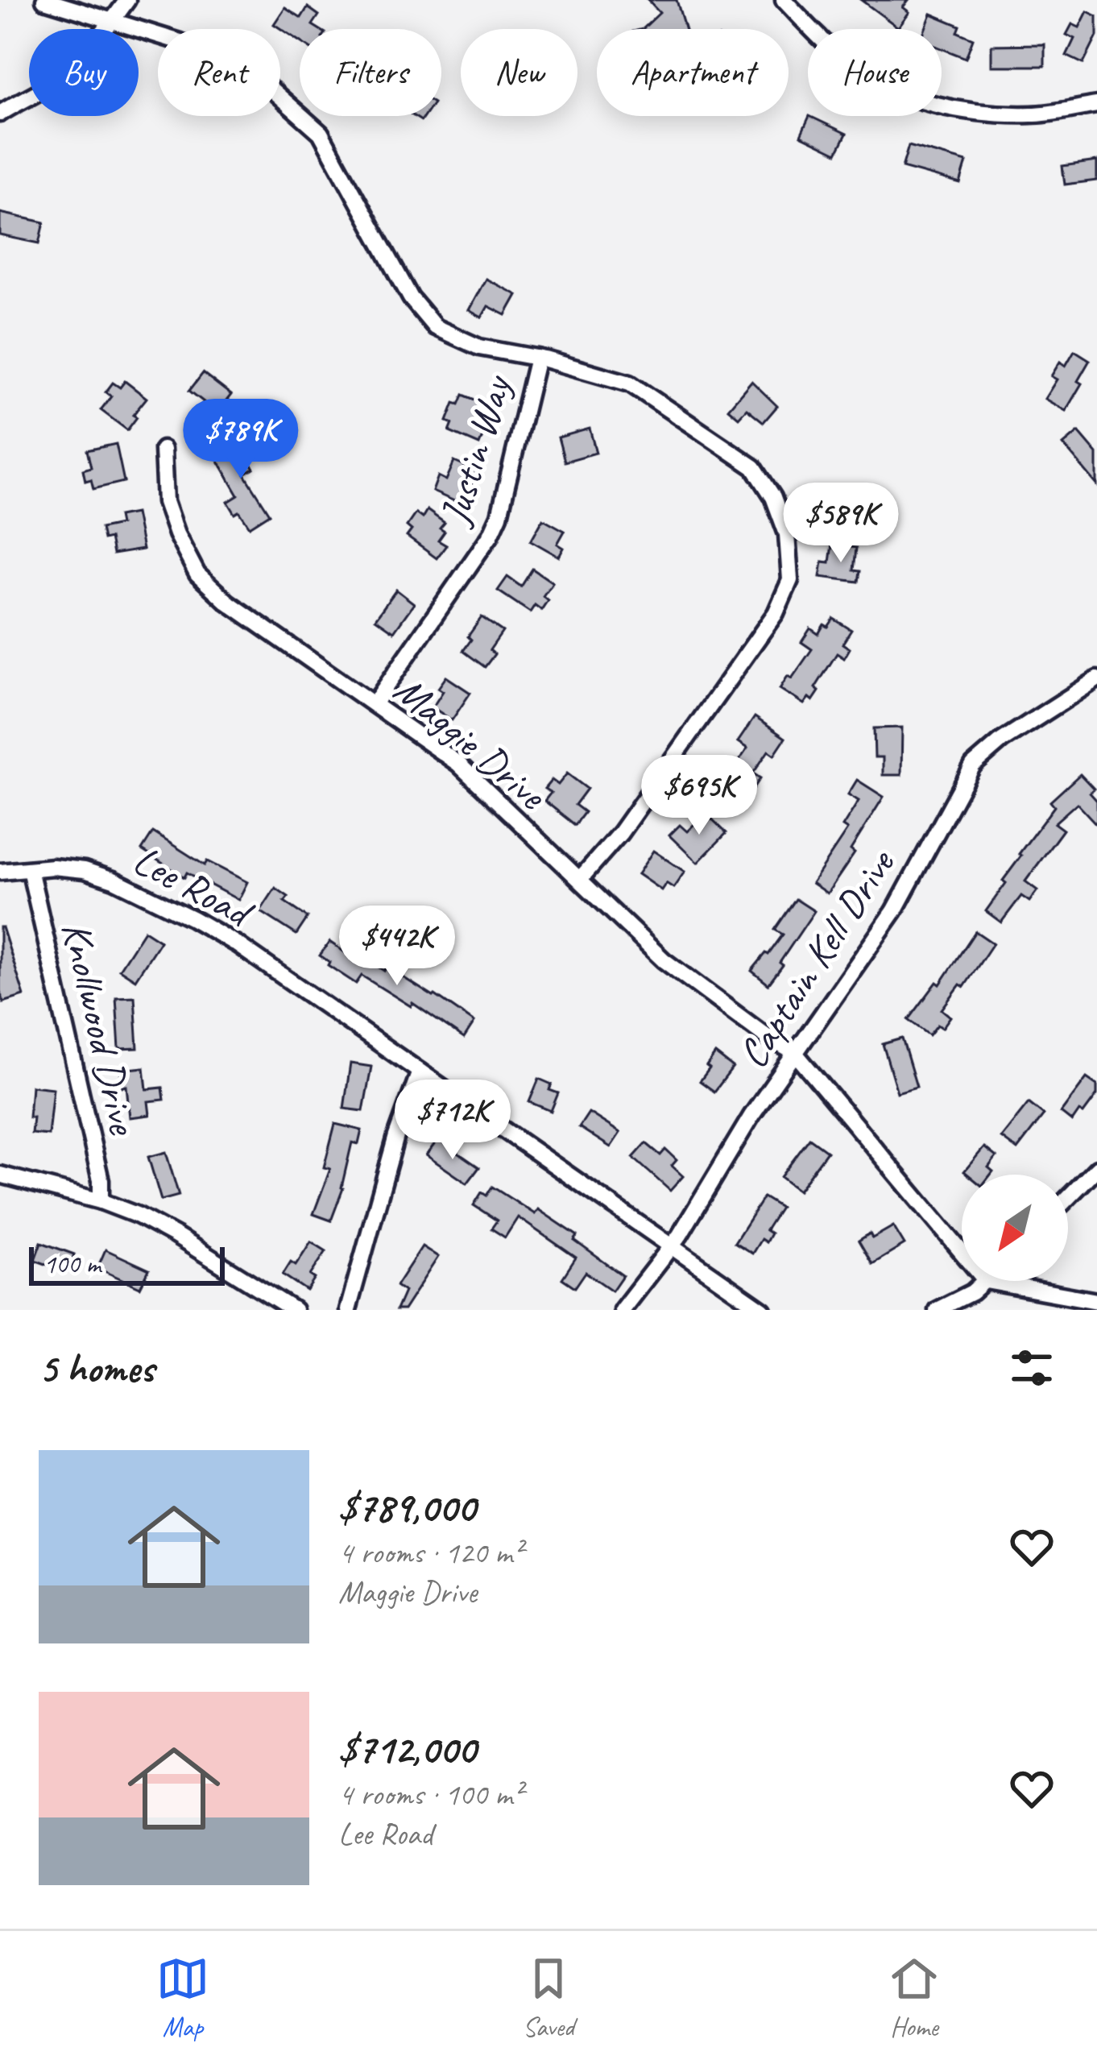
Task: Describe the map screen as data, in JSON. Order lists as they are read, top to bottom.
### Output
{
  "streets": {
    "street": [
      "Justin Way",
      "Maggie Drive",
      "Lee Road",
      "Captain Kell Drive",
      "Knollwood Drive"
    ]
  },
  "crossings": [
    ["Justin Way", "Maggie Drive"],
    ["Maggie Drive", "Captain Kell Drive"],
    ["Lee Road", "Captain Kell Drive"],
    ["Lee Road", "Knollwood Drive"]
  ],
  "scale_bar": "100 m",
  "north": "bottom left",
  "page": {
    "chip": [
      "Buy",
      "Rent",
      "Filters",
      "New",
      "Apartment",
      "House"
    ],
    "price": [
      "$789K",
      "$589K",
      "$695K",
      "$442K",
      "$712K"
    ],
    "scale": "100 m",
    "heading": "5 homes",
    "list": [
      {
        "name": "$789,000",
        "note": "4 rooms · 120 m² · Maggie Drive"
      },
      {
        "name": "$712,000",
        "note": "4 rooms · 100 m² · Lee Road"
      }
    ],
    "tabs": ["Map", "Saved", "Home"]
  }
}
